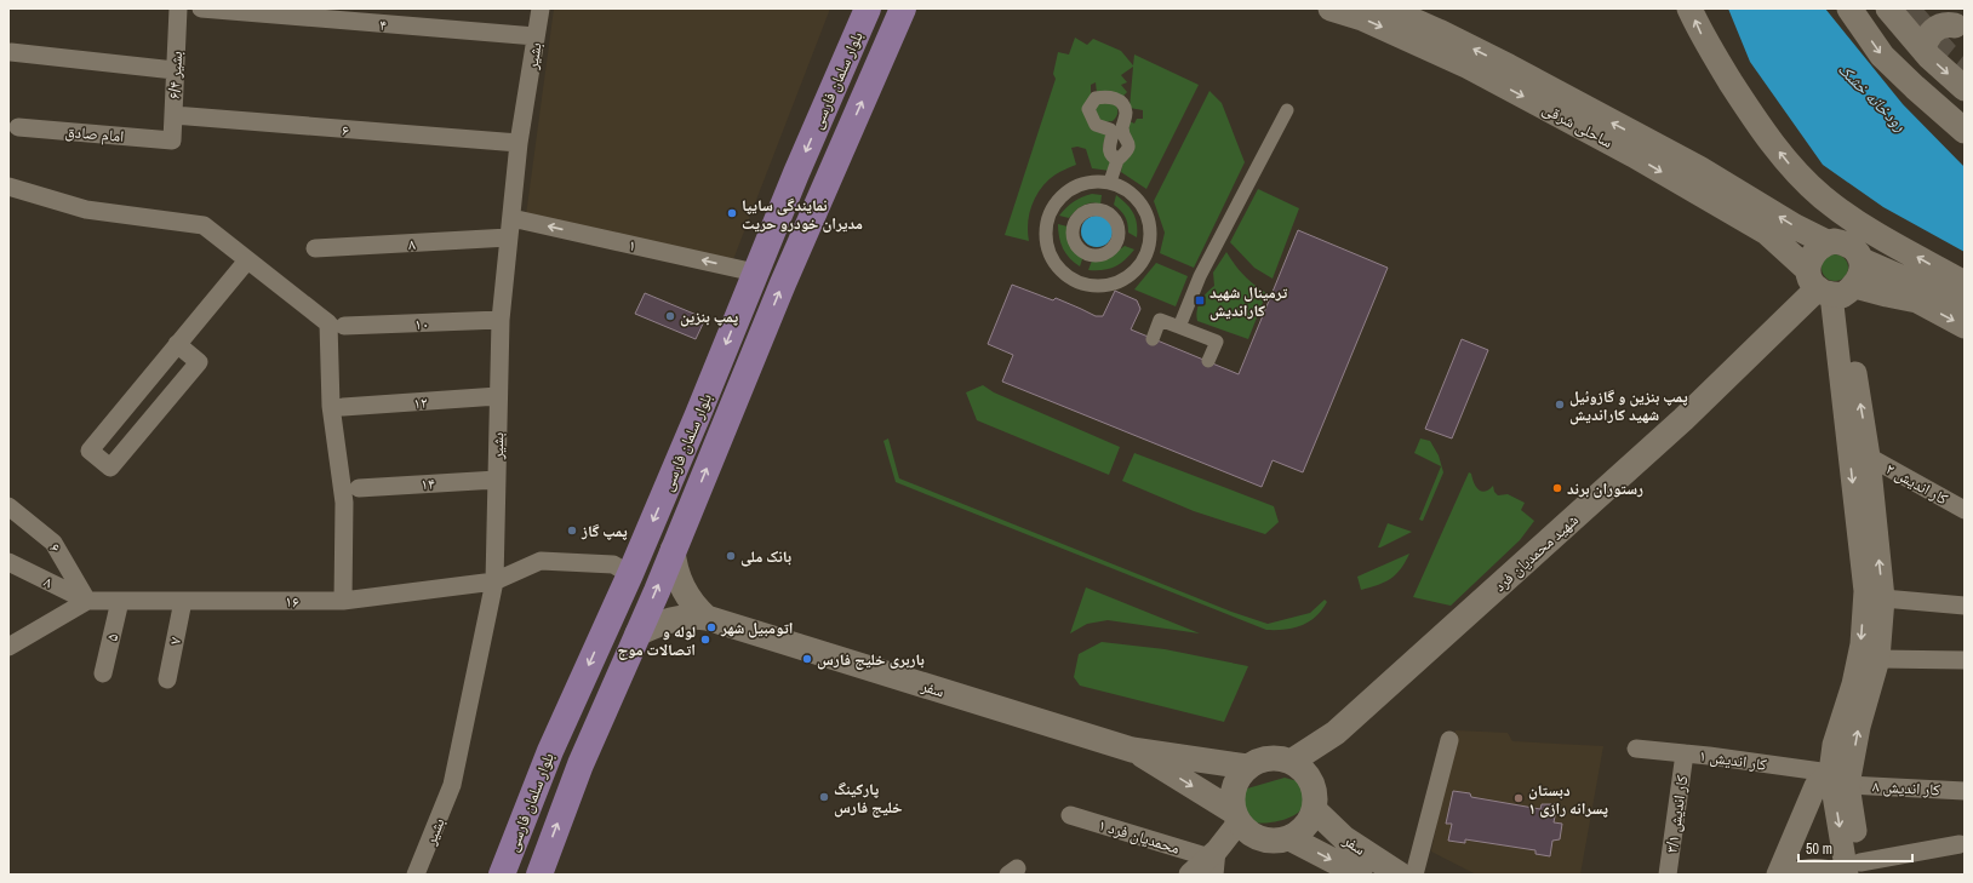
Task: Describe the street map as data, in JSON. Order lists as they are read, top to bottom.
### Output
{
  "streets": {
    "main road": [
      "بلوار سلمان فارسی",
      "ساحلی شرقی",
      "شهید محمدیان فرد",
      "سفر"
    ],
    "street": [
      "۴",
      "بشیر",
      "بشیر ۶/۴",
      "۶",
      "امام صادق",
      "۸",
      "۱",
      "۱۰",
      "۱۲",
      "۱۴",
      "۲ کار اندیش",
      "۱۶",
      "۵",
      "۷",
      "۱ کار اندیش",
      "۸ کار اندیش",
      "۳/۱ کار اندیش",
      "۱ محمدیان فرد"
    ]
  },
  "crossings": [
    ["۴", "بشیر"],
    ["بشیر", "۶"],
    ["بشیر", "۸"],
    ["بشیر", "۱"],
    ["بشیر", "۱۰"],
    ["بشیر", "۱۲"],
    ["بشیر", "۱۴"],
    ["بشیر", "۱۶"],
    ["بشیر ۶/۴", "۶"],
    ["بشیر ۶/۴", "امام صادق"],
    ["بلوار سلمان فارسی", "۱"],
    ["بلوار سلمان فارسی", "۱۶"],
    ["بلوار سلمان فارسی", "سفر"],
    ["ساحلی شرقی", "شهید محمدیان فرد"],
    ["۶", "۸"],
    ["۶", "۱۶"],
    ["۸", "۱۶"],
    ["۱۶", "۵"],
    ["۱۶", "۷"],
    ["۱ کار اندیش", "۸ کار اندیش"],
    ["۱ کار اندیش", "۳/۱ کار اندیش"]
  ],
  "one_way": ["۱"],
  "water": ["رودخانه خشک"],
  "places": {
    "other": [
      "نمایندگی سایپا مدیران خودرو حریت",
      "پمپ بنزین",
      "پمپ بنزین و گازوئیل شهید کاراندیش",
      "رستوران برند",
      "پمپ گاز",
      "بانک ملی",
      "اتومبیل شهر",
      "لوله و اتصالات موج",
      "باربری خلیج فارس",
      "پارکینگ خلیج فارس",
      "دبستان پسرانه رازی ۱"
    ],
    "transit": ["ترمینال شهید کاراندیش"]
  },
  "scale_bar": "50 m"
}
